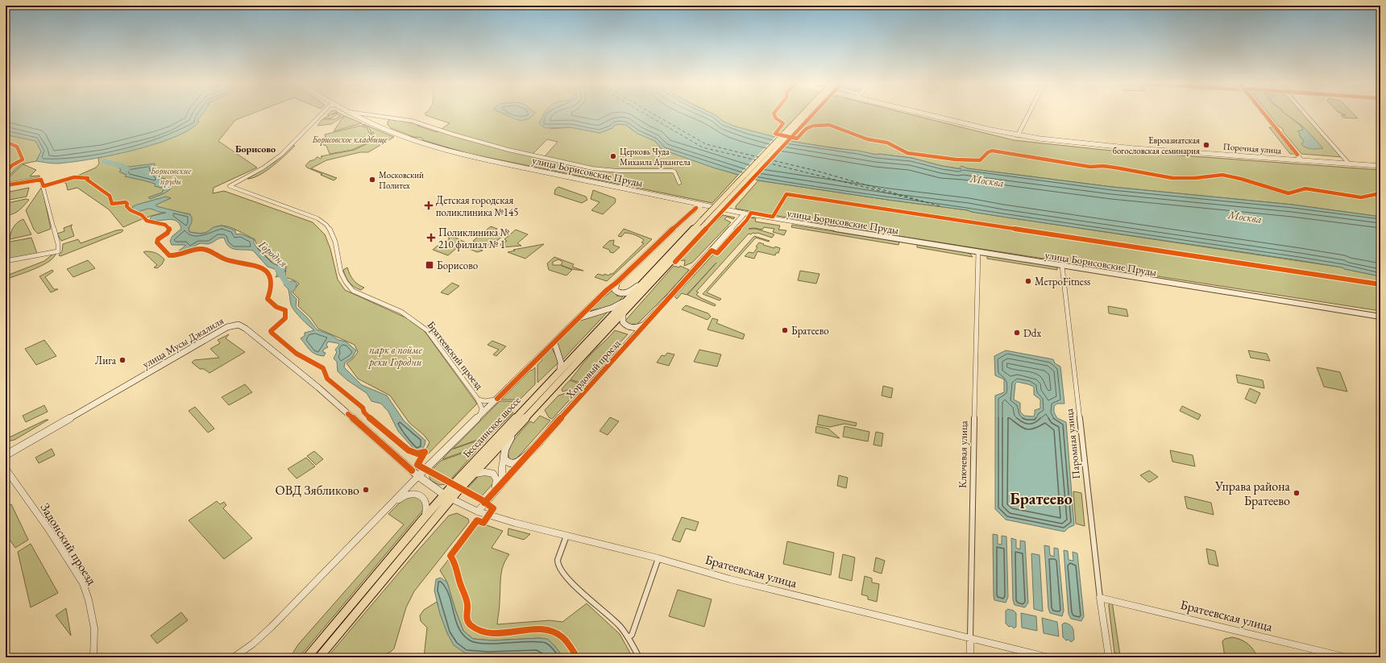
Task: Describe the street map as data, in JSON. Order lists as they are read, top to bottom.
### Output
{
  "streets": {
    "main road": [
      "Поречная улица",
      "улица Борисовские Пруды",
      "улица Мусы Джалиля",
      "Хордовый проезд",
      "Бесединское шоссе"
    ],
    "street": [
      "Братеевский проезд",
      "Паромная улица",
      "Ключевая улица",
      "Задонский проезд",
      "Братеевская улица"
    ]
  },
  "crossings": [
    ["улица Борисовские Пруды", "Хордовый проезд"],
    ["улица Борисовские Пруды", "Паромная улица"],
    ["улица Борисовские Пруды", "Ключевая улица"],
    ["Хордовый проезд", "Братеевская улица"],
    ["Бесединское шоссе", "Братеевская улица"],
    ["Паромная улица", "Братеевская улица"],
    ["Ключевая улица", "Братеевская улица"]
  ],
  "districts": ["Борисово", "Братеево"],
  "water": ["Москва", "Городня"],
  "parks": ["Борисовское кладбище", "Борисовские пруды", "парк в пойме реки Городни"],
  "places": {
    "other": [
      "Евроазиатская богословская семинария",
      "Церковь Чуда Михаила Архангела",
      "Московский Политех",
      "МетроFitness",
      "Братеево",
      "Ddx",
      "Лига",
      "ОВД Зябликово",
      "Управа района Братеево"
    ],
    "health": ["Детская городская поликлиника №145", "Поликлиника № 210 филиал № 1"],
    "transit": ["Борисово"]
  }
}
